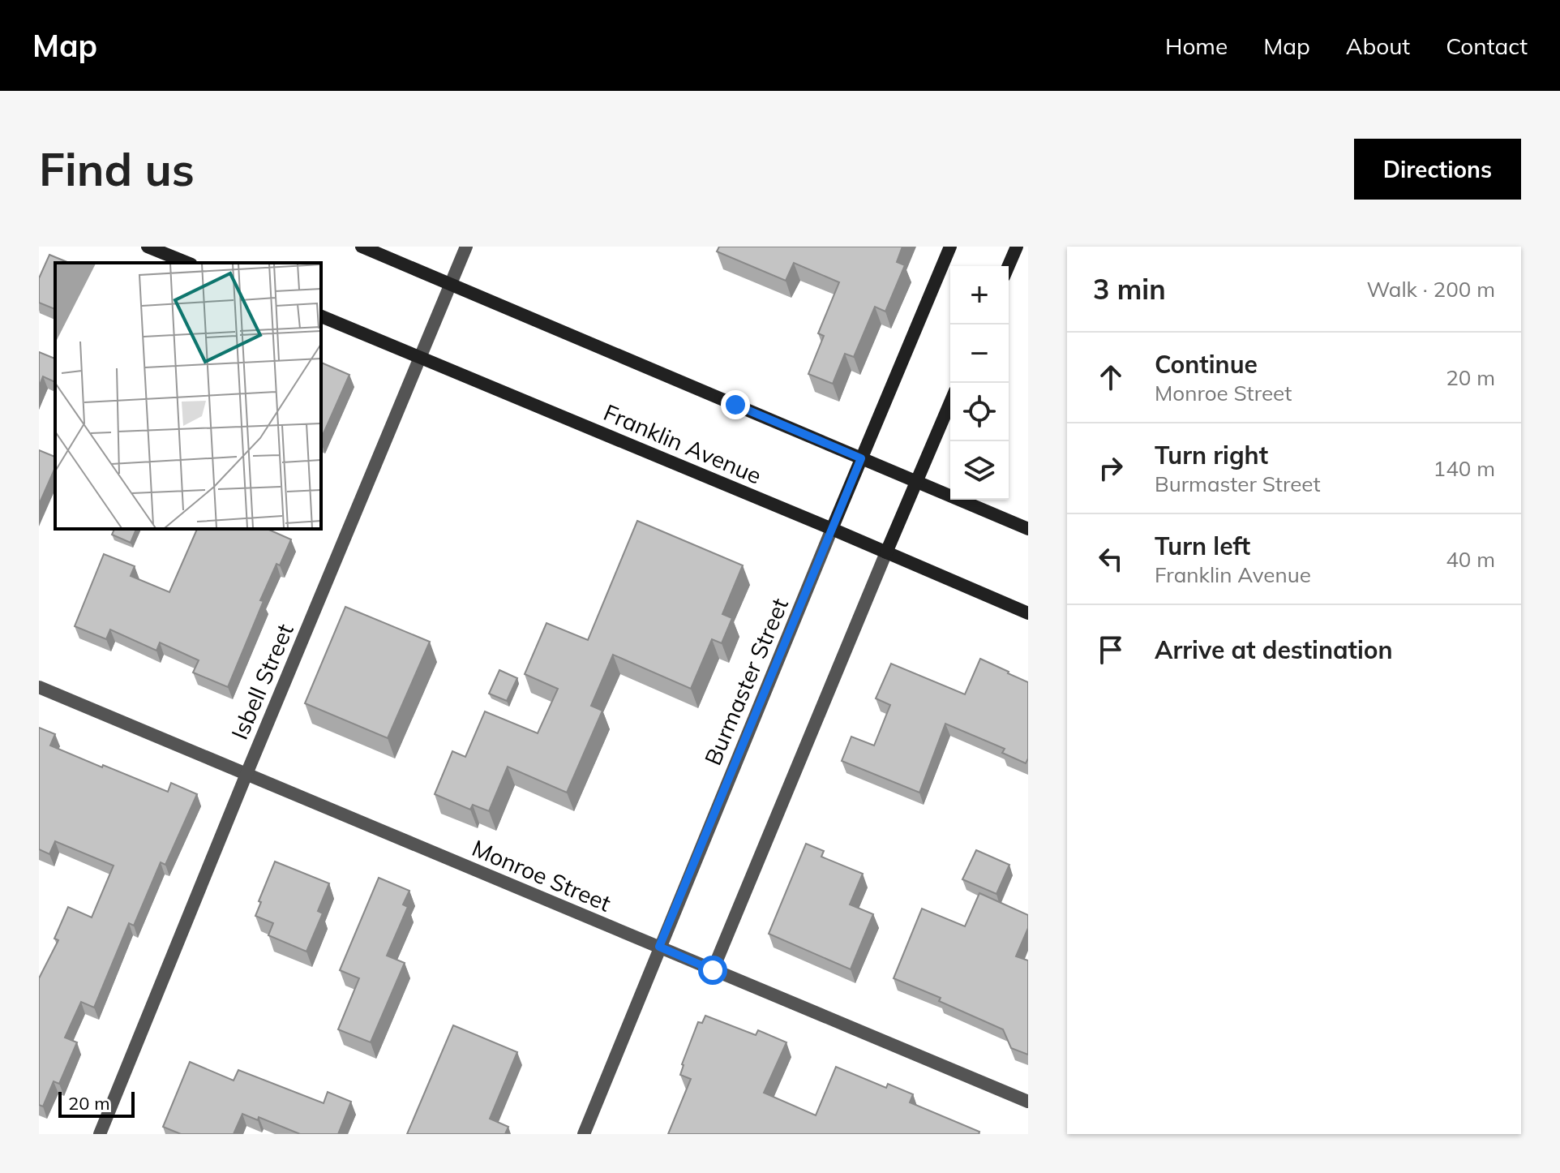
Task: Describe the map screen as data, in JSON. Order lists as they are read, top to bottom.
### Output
{
  "streets": {
    "main road": ["Franklin Avenue", "Burmaster Street"],
    "street": ["Isbell Street", "Monroe Street"]
  },
  "crossings": [
    ["Franklin Avenue", "Isbell Street"],
    ["Franklin Avenue", "Burmaster Street"],
    ["Isbell Street", "Monroe Street"],
    ["Burmaster Street", "Monroe Street"]
  ],
  "scale_bar": "20 m",
  "page": {
    "header": "Map",
    "nav": [
      "Home",
      "Map",
      "About",
      "Contact"
    ],
    "buttons": "Directions",
    "title": "Find us",
    "heading": ["3 min", "Walk · 200 m"],
    "map_buttons": ["+", "−"],
    "list": [
      ["Continue", "Monroe Street", "20 m"],
      ["Turn right", "Burmaster Street", "140 m"],
      ["Turn left", "Franklin Avenue", "40 m"],
      "Arrive at destination"
    ],
    "scale": "20 m"
  }
}
